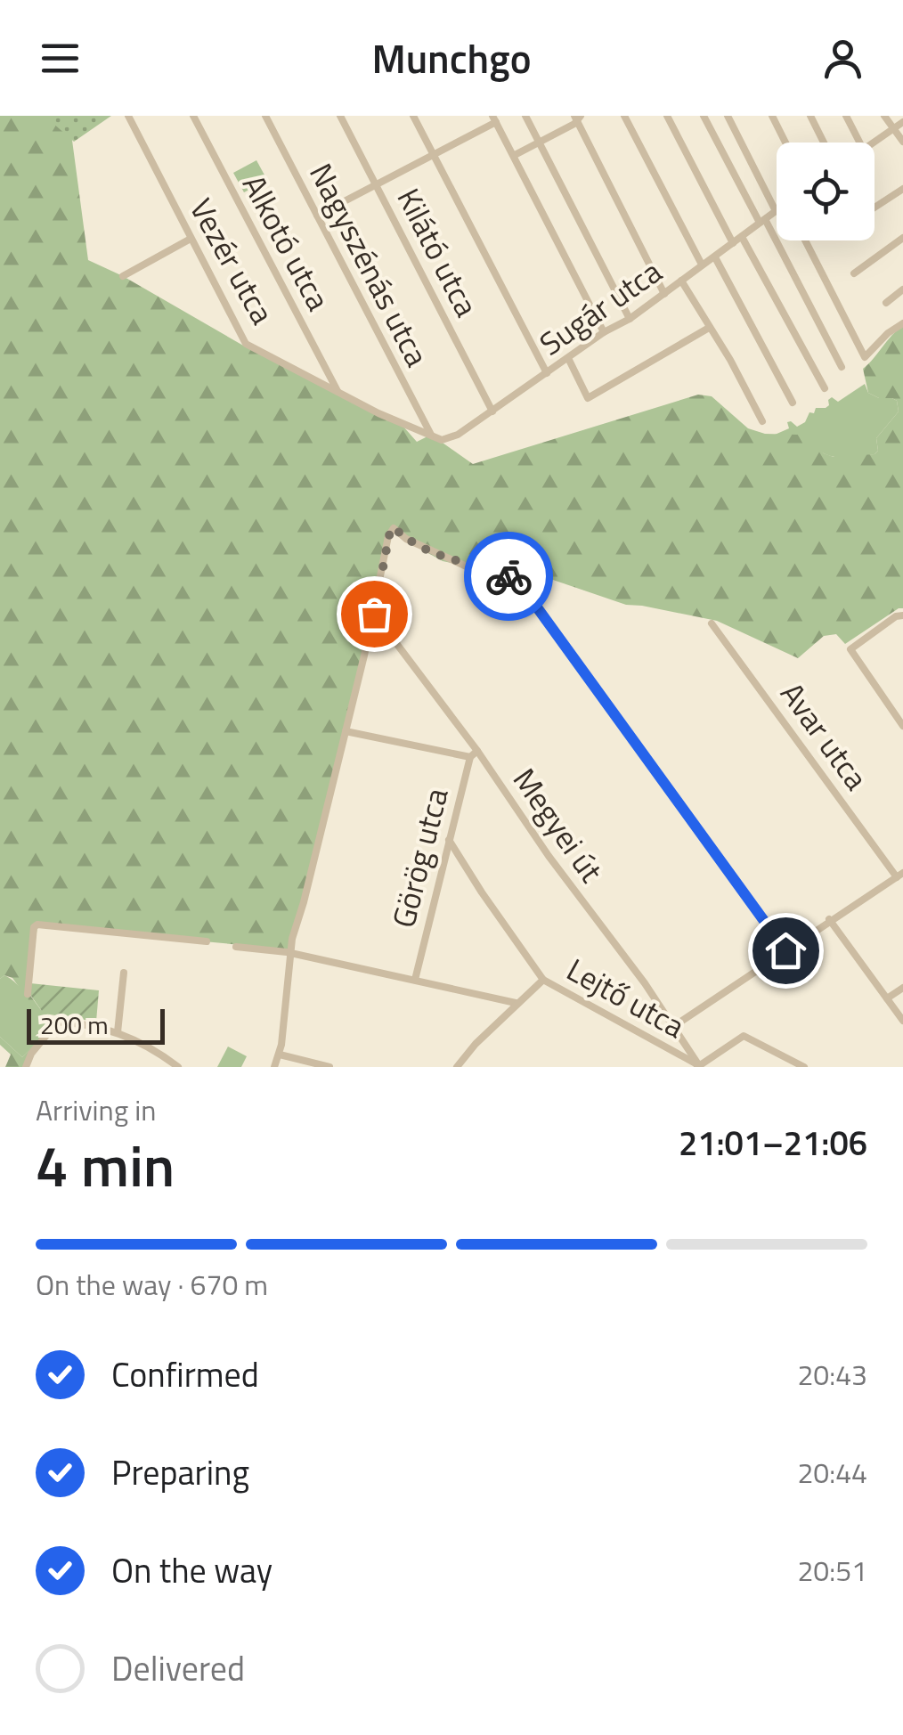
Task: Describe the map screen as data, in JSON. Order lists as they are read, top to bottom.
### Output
{
  "streets": {
    "street": [
      "Alkotó utca",
      "Kilátó utca",
      "Vezér utca",
      "Nagyszénás utca",
      "Sugár utca",
      "Avar utca",
      "Megyei út",
      "Görög utca",
      "Lejtő utca"
    ]
  },
  "crossings": [
    ["Alkotó utca", "Vezér utca"],
    ["Kilátó utca", "Sugár utca"],
    ["Vezér utca", "Nagyszénás utca"],
    ["Vezér utca", "Sugár utca"],
    ["Nagyszénás utca", "Sugár utca"],
    ["Megyei út", "Görög utca"],
    ["Megyei út", "Lejtő utca"]
  ],
  "scale_bar": "200 m",
  "page": {
    "header": "Munchgo",
    "scale": "200 m",
    "heading": ["4 min", "Arriving in", "21:01–21:06"],
    "bar": "On the way · 670 m",
    "list": [
      ["Confirmed", "20:43"],
      ["Preparing", "20:44"],
      ["On the way", "20:51"],
      "Delivered"
    ]
  }
}
